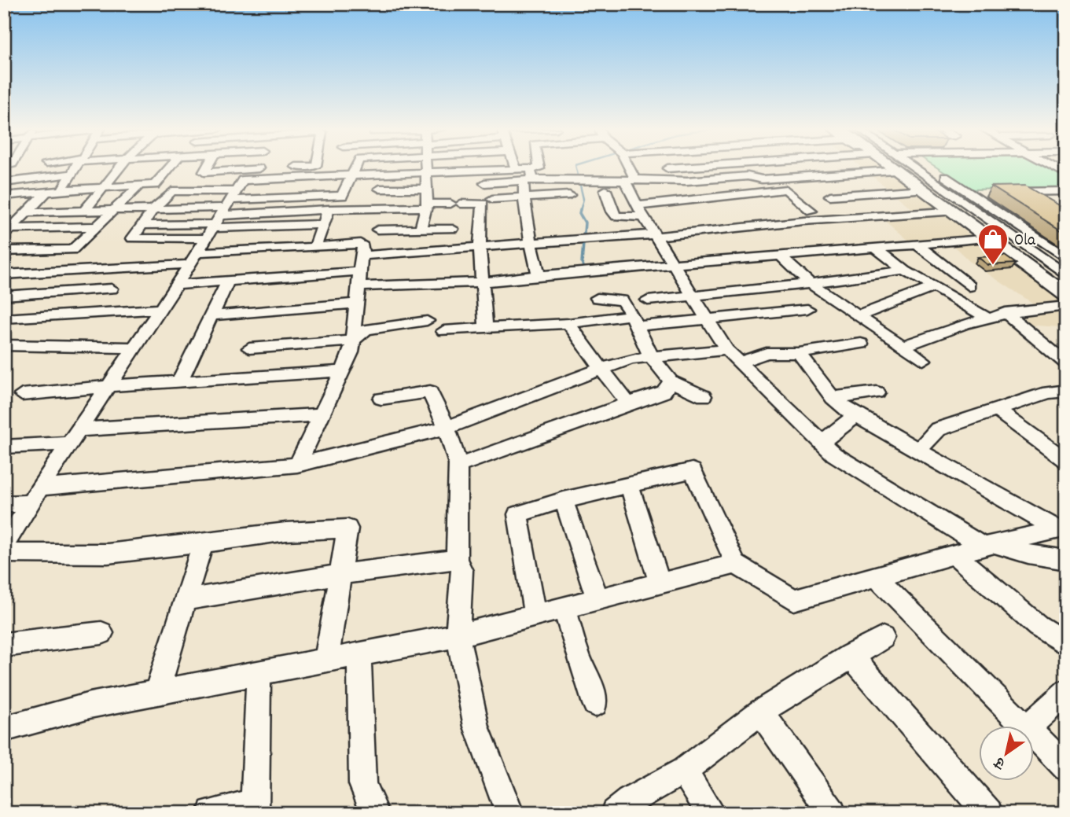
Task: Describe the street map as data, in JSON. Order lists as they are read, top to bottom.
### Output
{
  "places": {
    "shop": ["Ola"]
  },
  "north": "bottom left"
}
